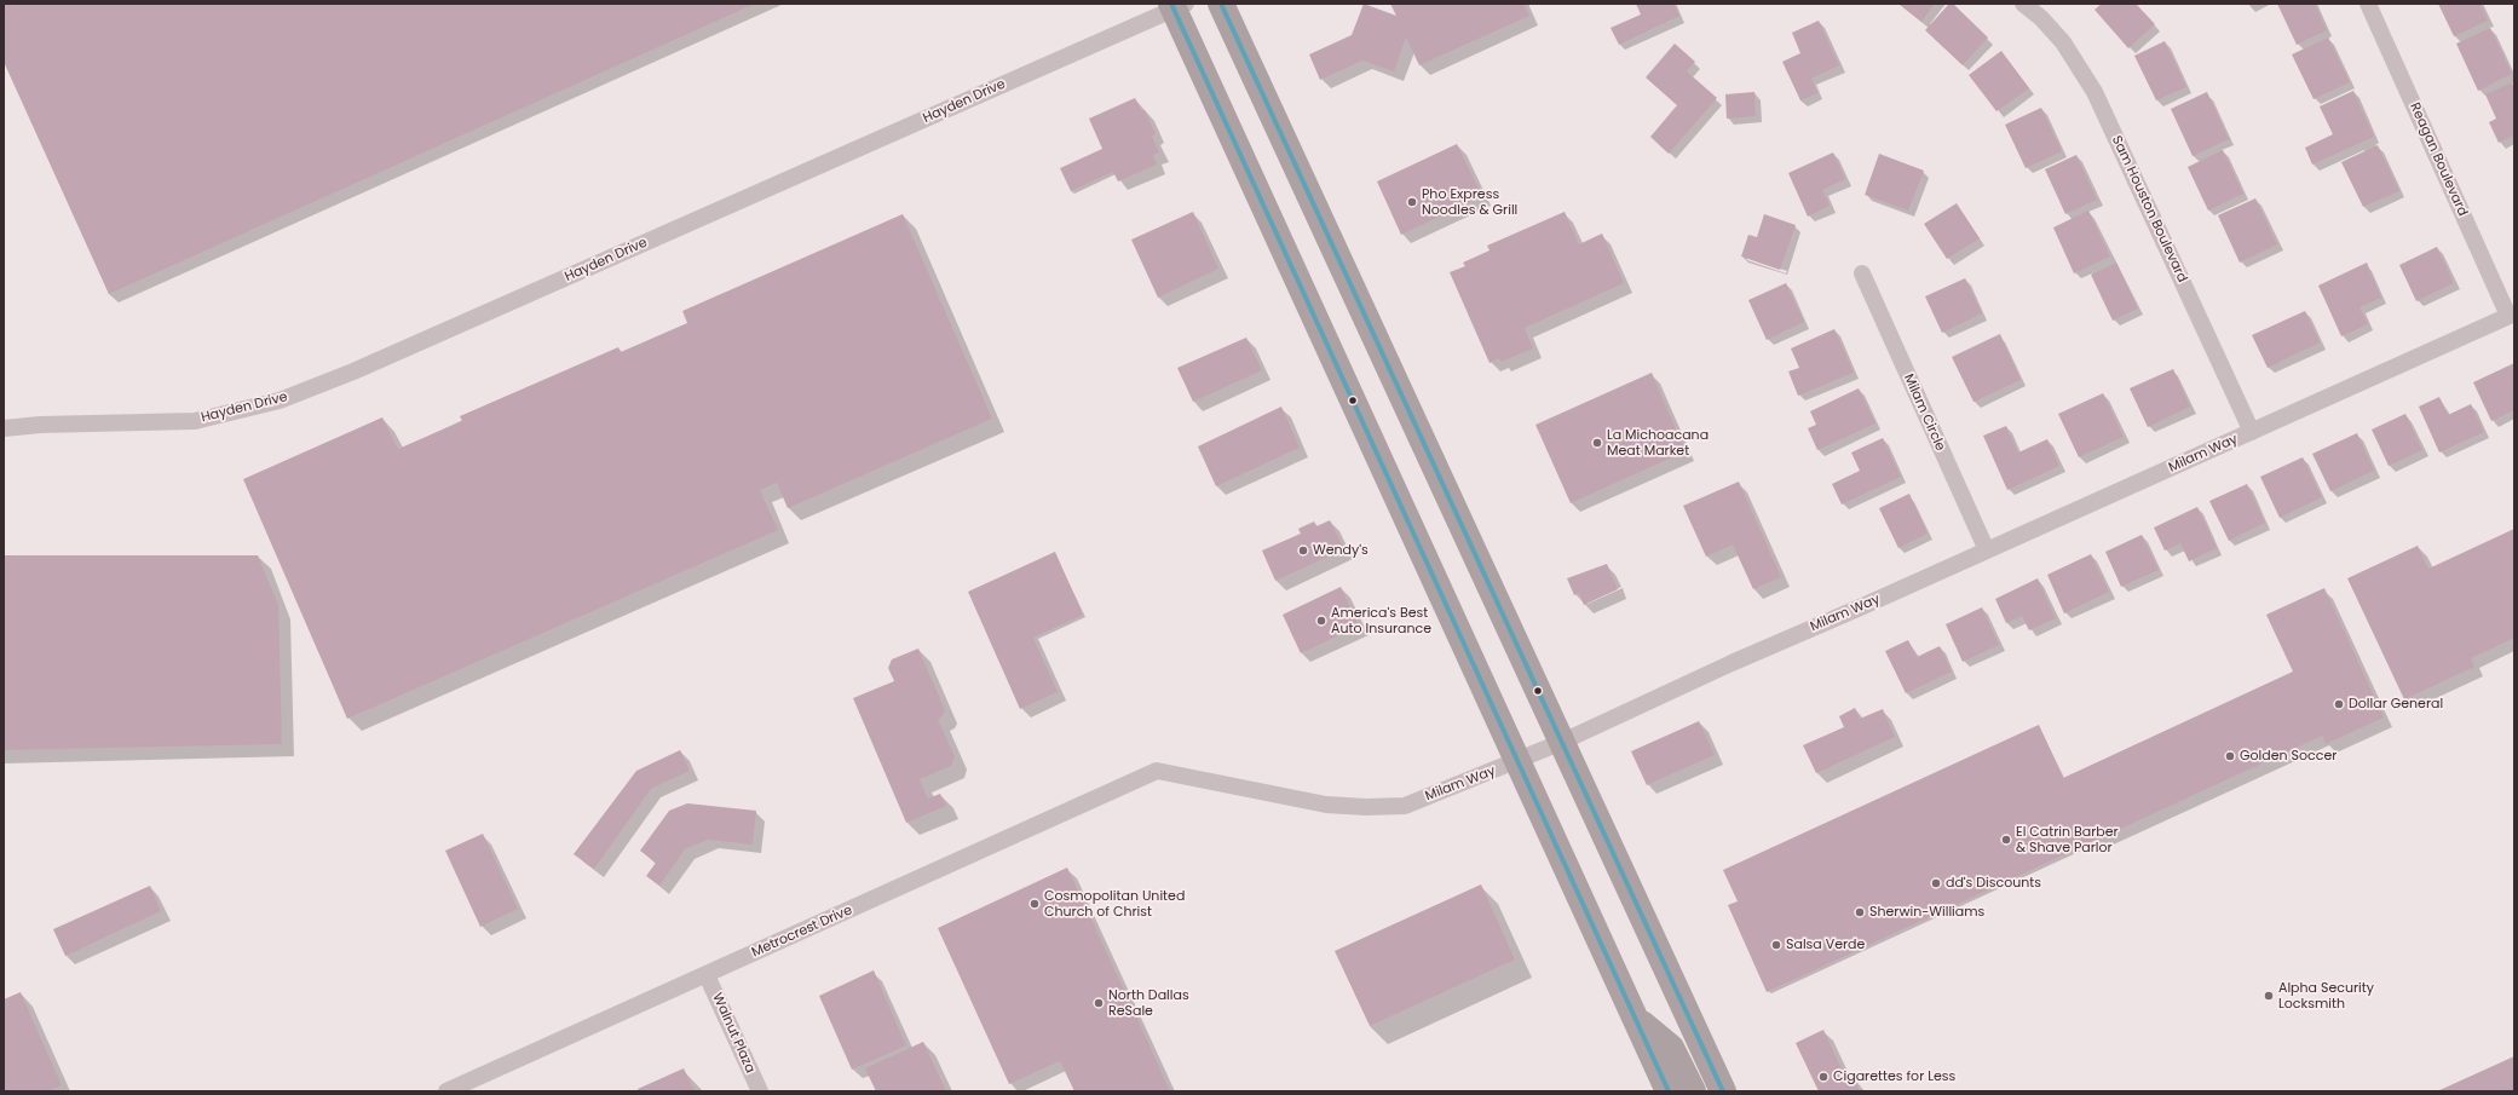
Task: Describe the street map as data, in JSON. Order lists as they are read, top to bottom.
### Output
{
  "streets": {
    "street": [
      "Hayden Drive",
      "Reagan Boulevard",
      "Sam Houston Boulevard",
      "Milam Circle",
      "Milam Way",
      "Metrocrest Drive",
      "Walnut Plaza"
    ]
  },
  "crossings": [
    ["Reagan Boulevard", "Milam Way"],
    ["Sam Houston Boulevard", "Milam Way"],
    ["Milam Circle", "Milam Way"],
    ["Milam Way", "Metrocrest Drive"],
    ["Metrocrest Drive", "Walnut Plaza"]
  ],
  "places": [
    "Pho Express Noodles & Grill",
    "La Michoacana Meat Market",
    "Wendy's",
    "America's Best Auto Insurance",
    "Dollar General",
    "Golden Soccer",
    "El Catrin Barber & Shave Parlor",
    "dd's Discounts",
    "Cosmopolitan United Church of Christ",
    "Sherwin-Williams",
    "Salsa Verde",
    "Alpha Security Locksmith",
    "North Dallas ReSale",
    "Cigarettes for Less"
  ]
}
